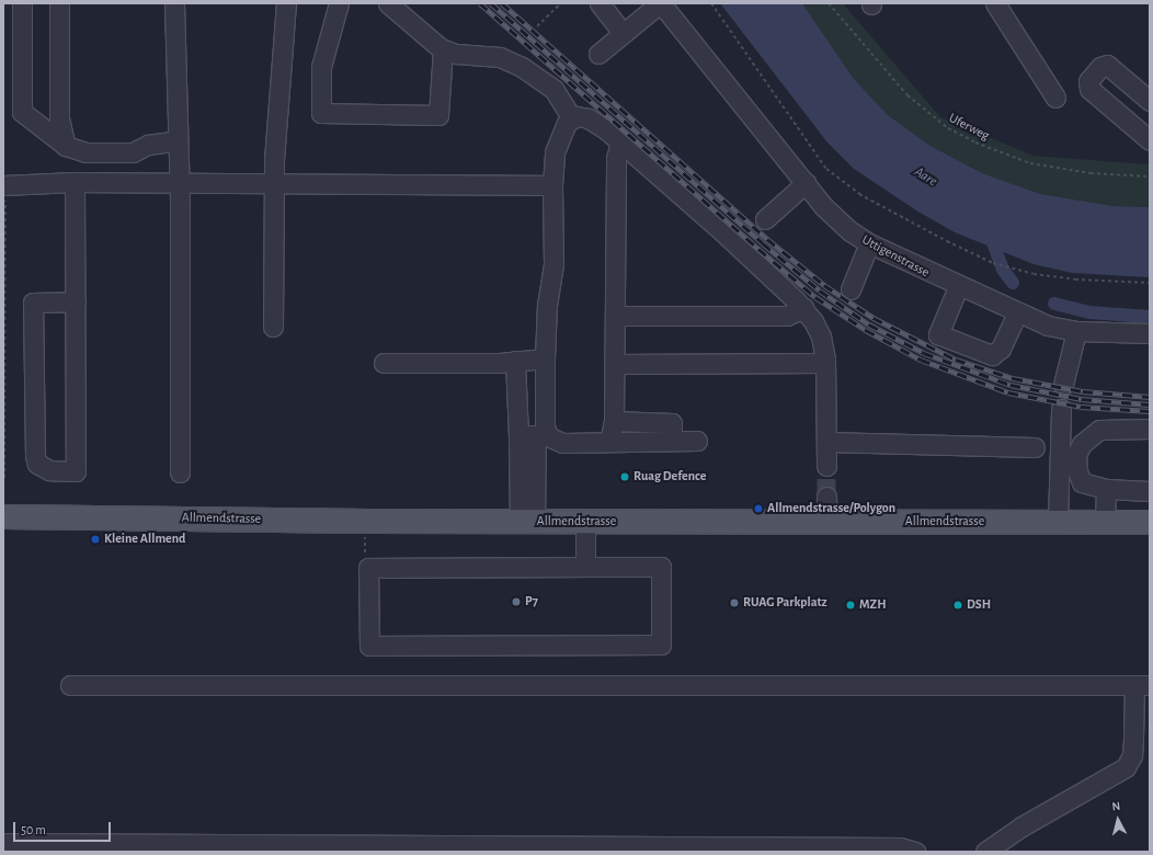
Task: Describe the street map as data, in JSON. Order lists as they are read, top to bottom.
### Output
{
  "streets": {
    "main road": ["Allmendstrasse"],
    "street": ["Uttigenstrasse"],
    "path": ["Uferweg"]
  },
  "water": ["Aare"],
  "places": [
    "Ruag Defence",
    "Allmendstrasse/Polygon",
    "Kleine Allmend",
    "P7",
    "RUAG Parkplatz",
    "MZH",
    "DSH"
  ],
  "scale_bar": "50 m",
  "north": "top"
}
